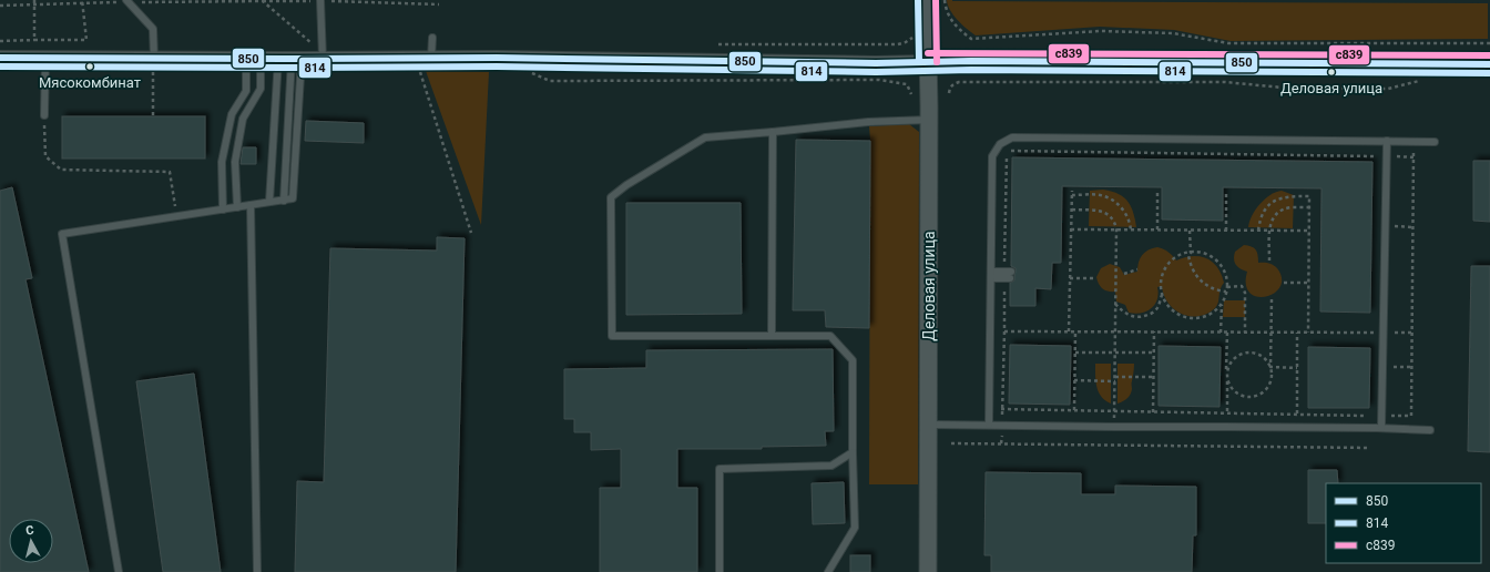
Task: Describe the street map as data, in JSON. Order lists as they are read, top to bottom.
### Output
{
  "streets": {
    "street": ["Деловая улица"]
  },
  "places": ["Мясокомбинат", "Деловая улица"],
  "lines": ["transit line 814", "transit line с839", "transit line 850"],
  "legend": ["850", "814", "с839"],
  "north": "top"
}
